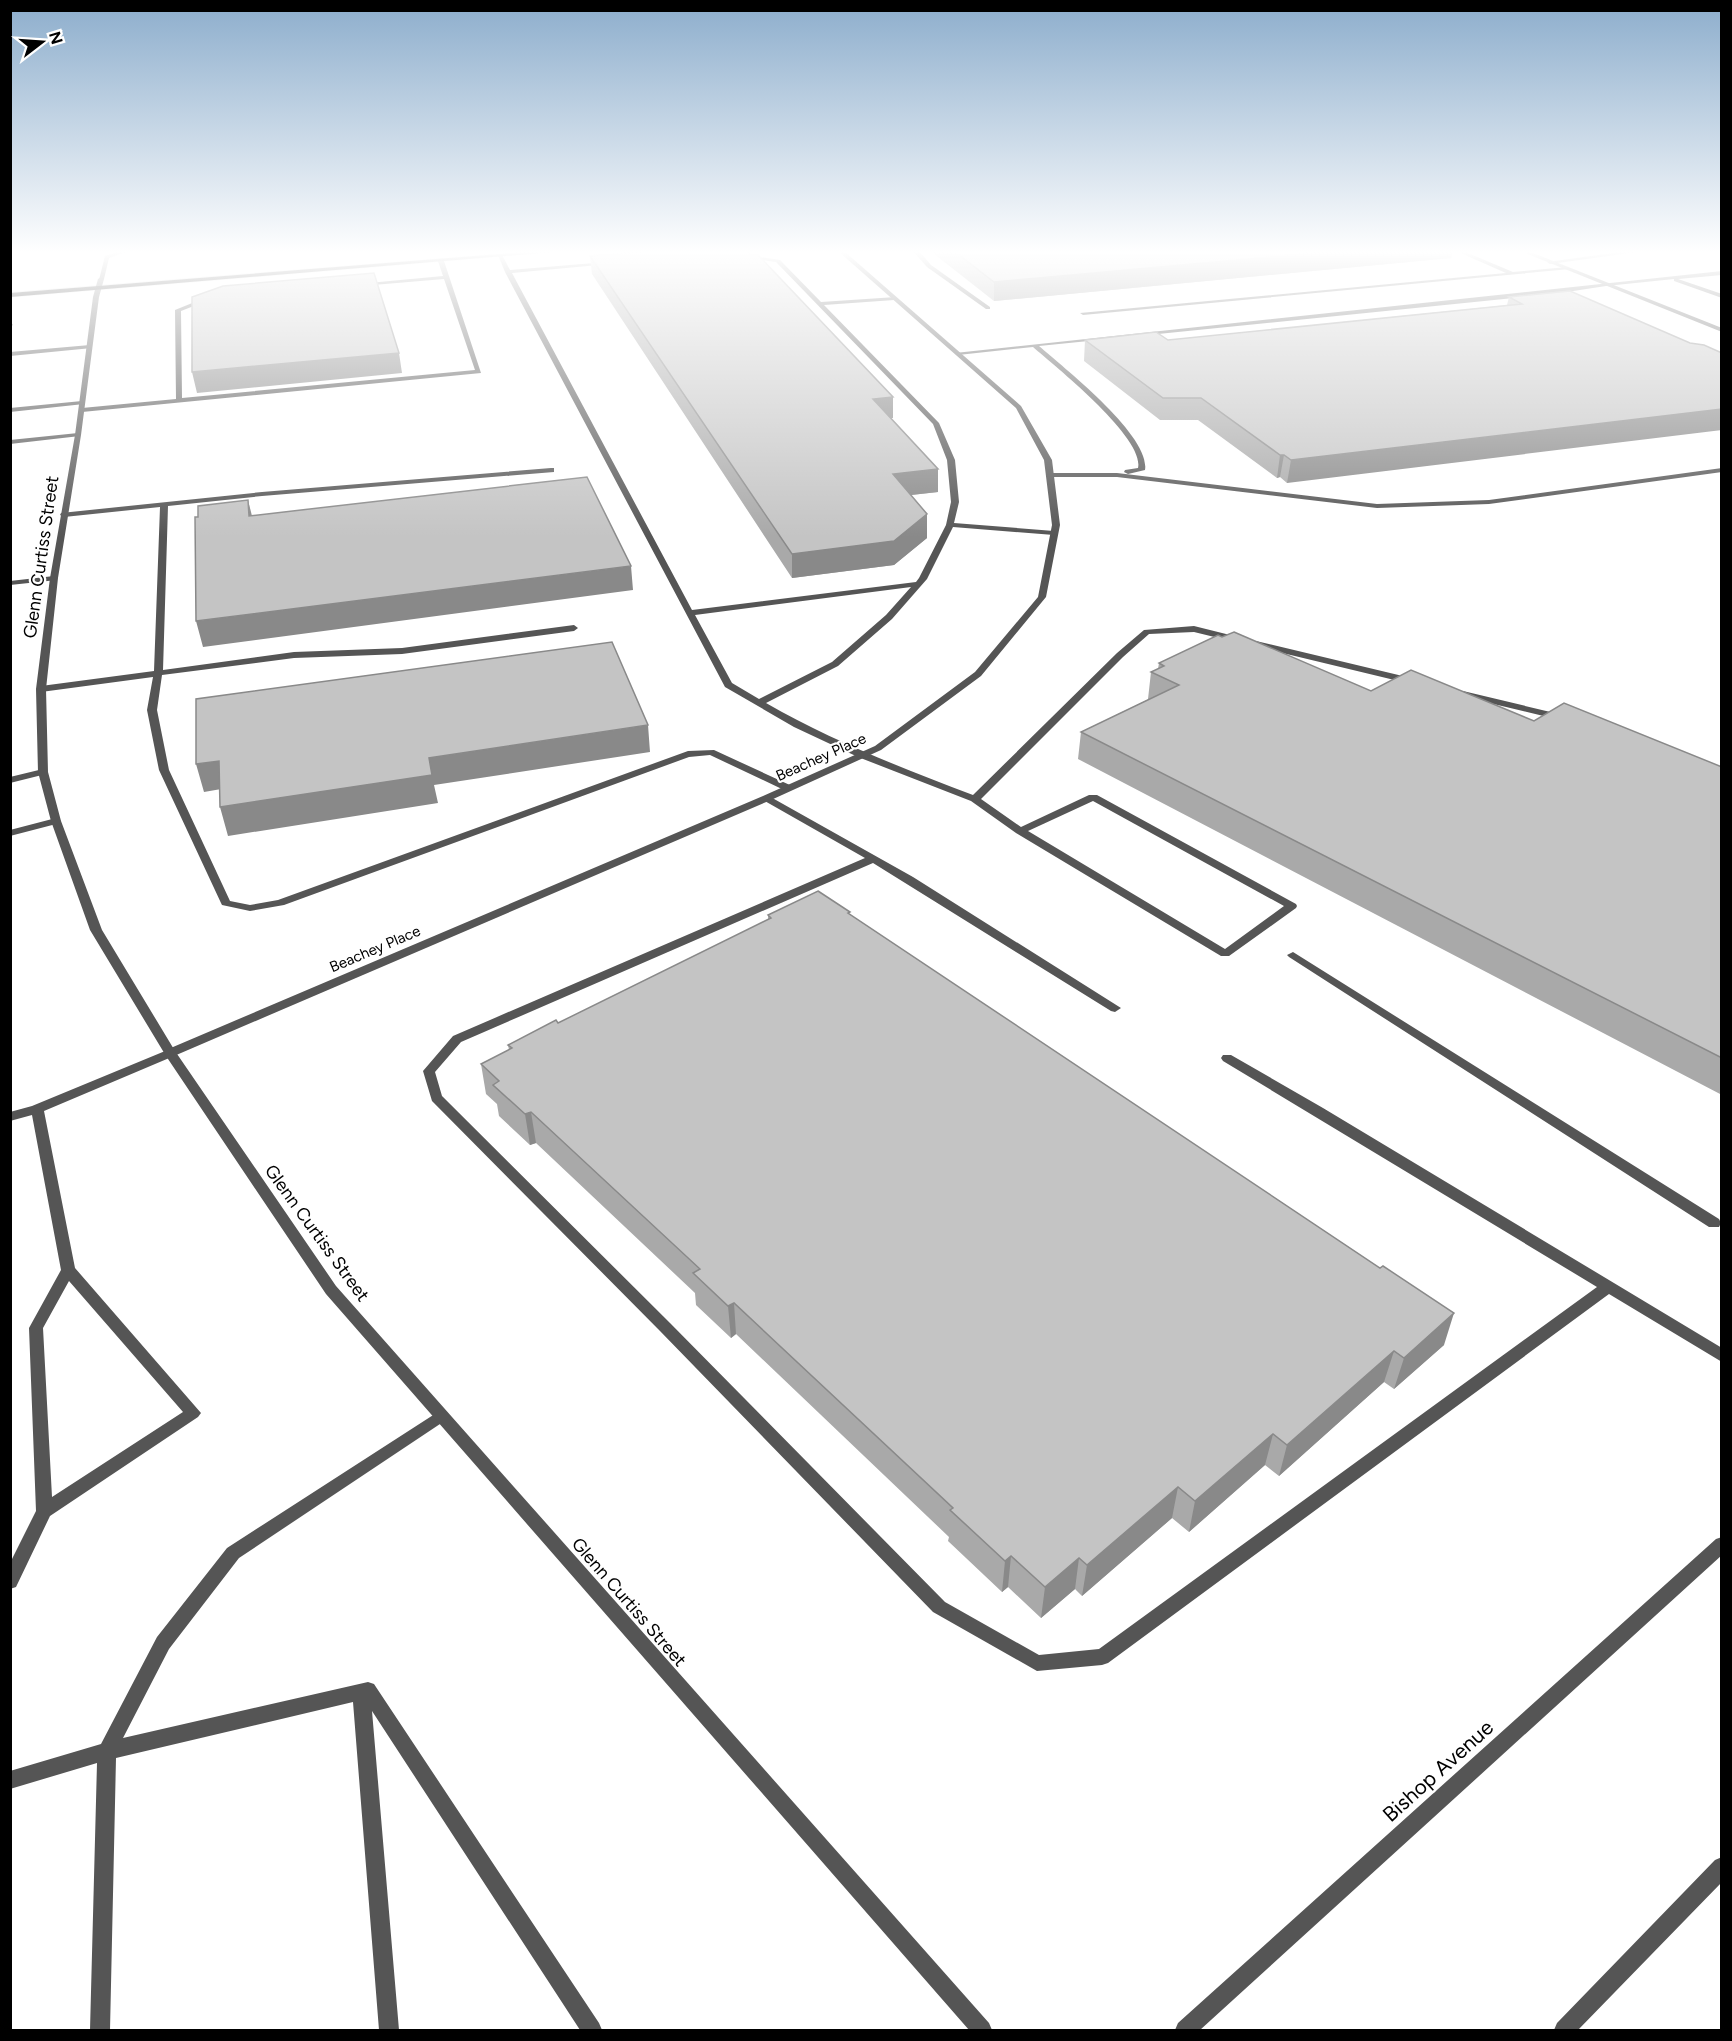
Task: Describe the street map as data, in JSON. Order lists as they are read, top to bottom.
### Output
{
  "streets": {
    "street": ["Glenn Curtiss Street", "Beachey Place", "Bishop Avenue"]
  },
  "crossings": [
    ["Glenn Curtiss Street", "Beachey Place"]
  ],
  "north": "right"
}
